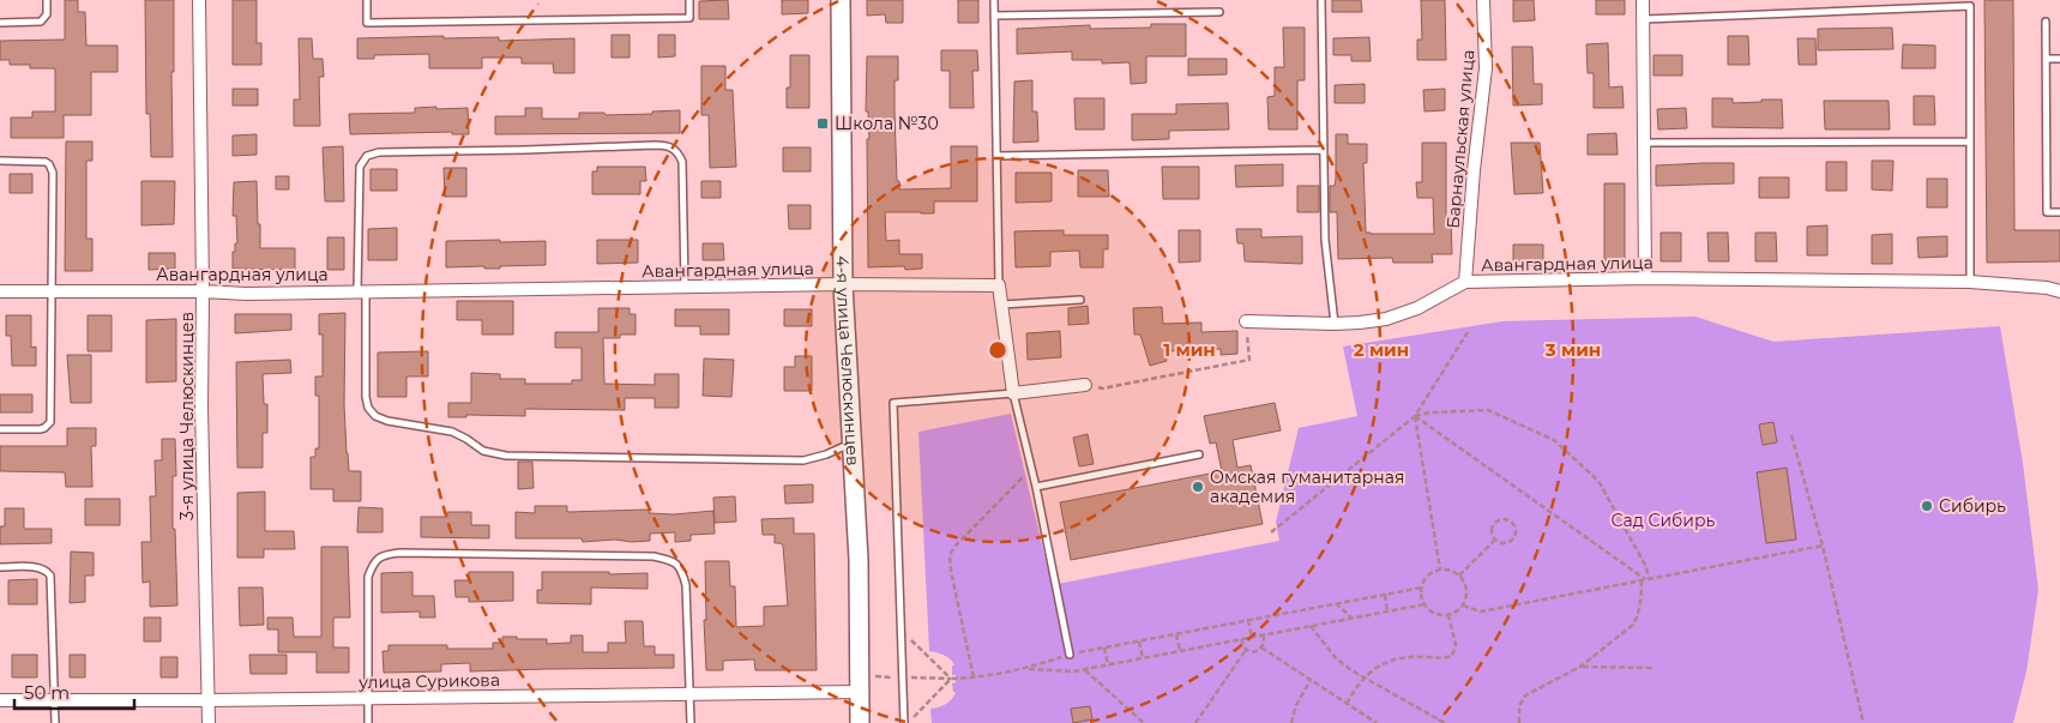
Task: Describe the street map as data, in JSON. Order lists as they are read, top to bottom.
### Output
{
  "streets": {
    "main road": ["4-я улица Челюскинцев"],
    "street": [
      "Барнаульская улица",
      "Авангардная улица",
      "3-я улица Челюскинцев",
      "улица Сурикова"
    ]
  },
  "crossings": [
    ["Барнаульская улица", "Авангардная улица"],
    ["Авангардная улица", "4-я улица Челюскинцев"],
    ["Авангардная улица", "3-я улица Челюскинцев"],
    ["4-я улица Челюскинцев", "улица Сурикова"],
    ["3-я улица Челюскинцев", "улица Сурикова"]
  ],
  "parks": ["Сад Сибирь"],
  "places": {
    "transit": ["Школа №30"],
    "other": ["Омская гуманитарная академия", "Сибирь"]
  },
  "scale_bar": "50 m",
  "rings": ["1 мин", "2 мин", "3 мин"]
}
